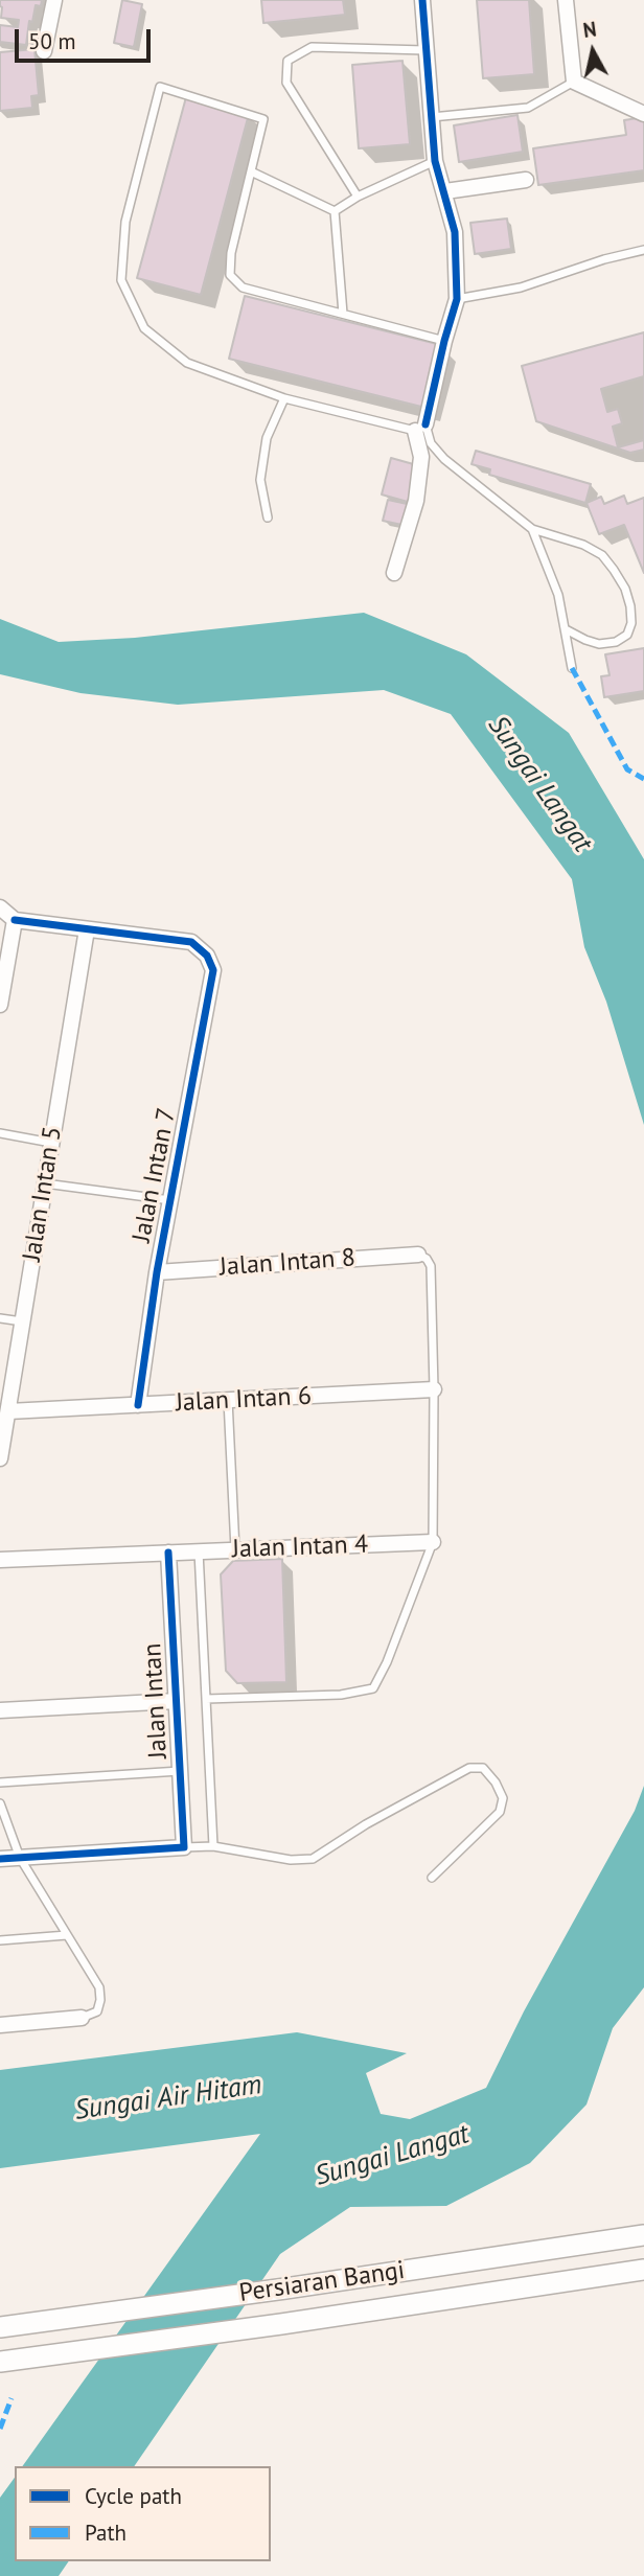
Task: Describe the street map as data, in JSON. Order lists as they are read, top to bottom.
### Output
{
  "streets": {
    "main road": ["Persiaran Bangi"],
    "street": [
      "Jalan Intan 7",
      "Jalan Intan 5",
      "Jalan Intan 8",
      "Jalan Intan 6",
      "Jalan Intan 4",
      "Jalan Intan"
    ]
  },
  "crossings": [
    ["Jalan Intan 7", "Jalan Intan 5"],
    ["Jalan Intan 7", "Jalan Intan 8"],
    ["Jalan Intan 7", "Jalan Intan 6"],
    ["Jalan Intan 5", "Jalan Intan 6"],
    ["Jalan Intan 4", "Jalan Intan"]
  ],
  "water": ["Sungai Langat", "Sungai Air Hitam"],
  "legend": ["Cycle path", "Path"],
  "scale_bar": "50 m",
  "north": "top"
}
